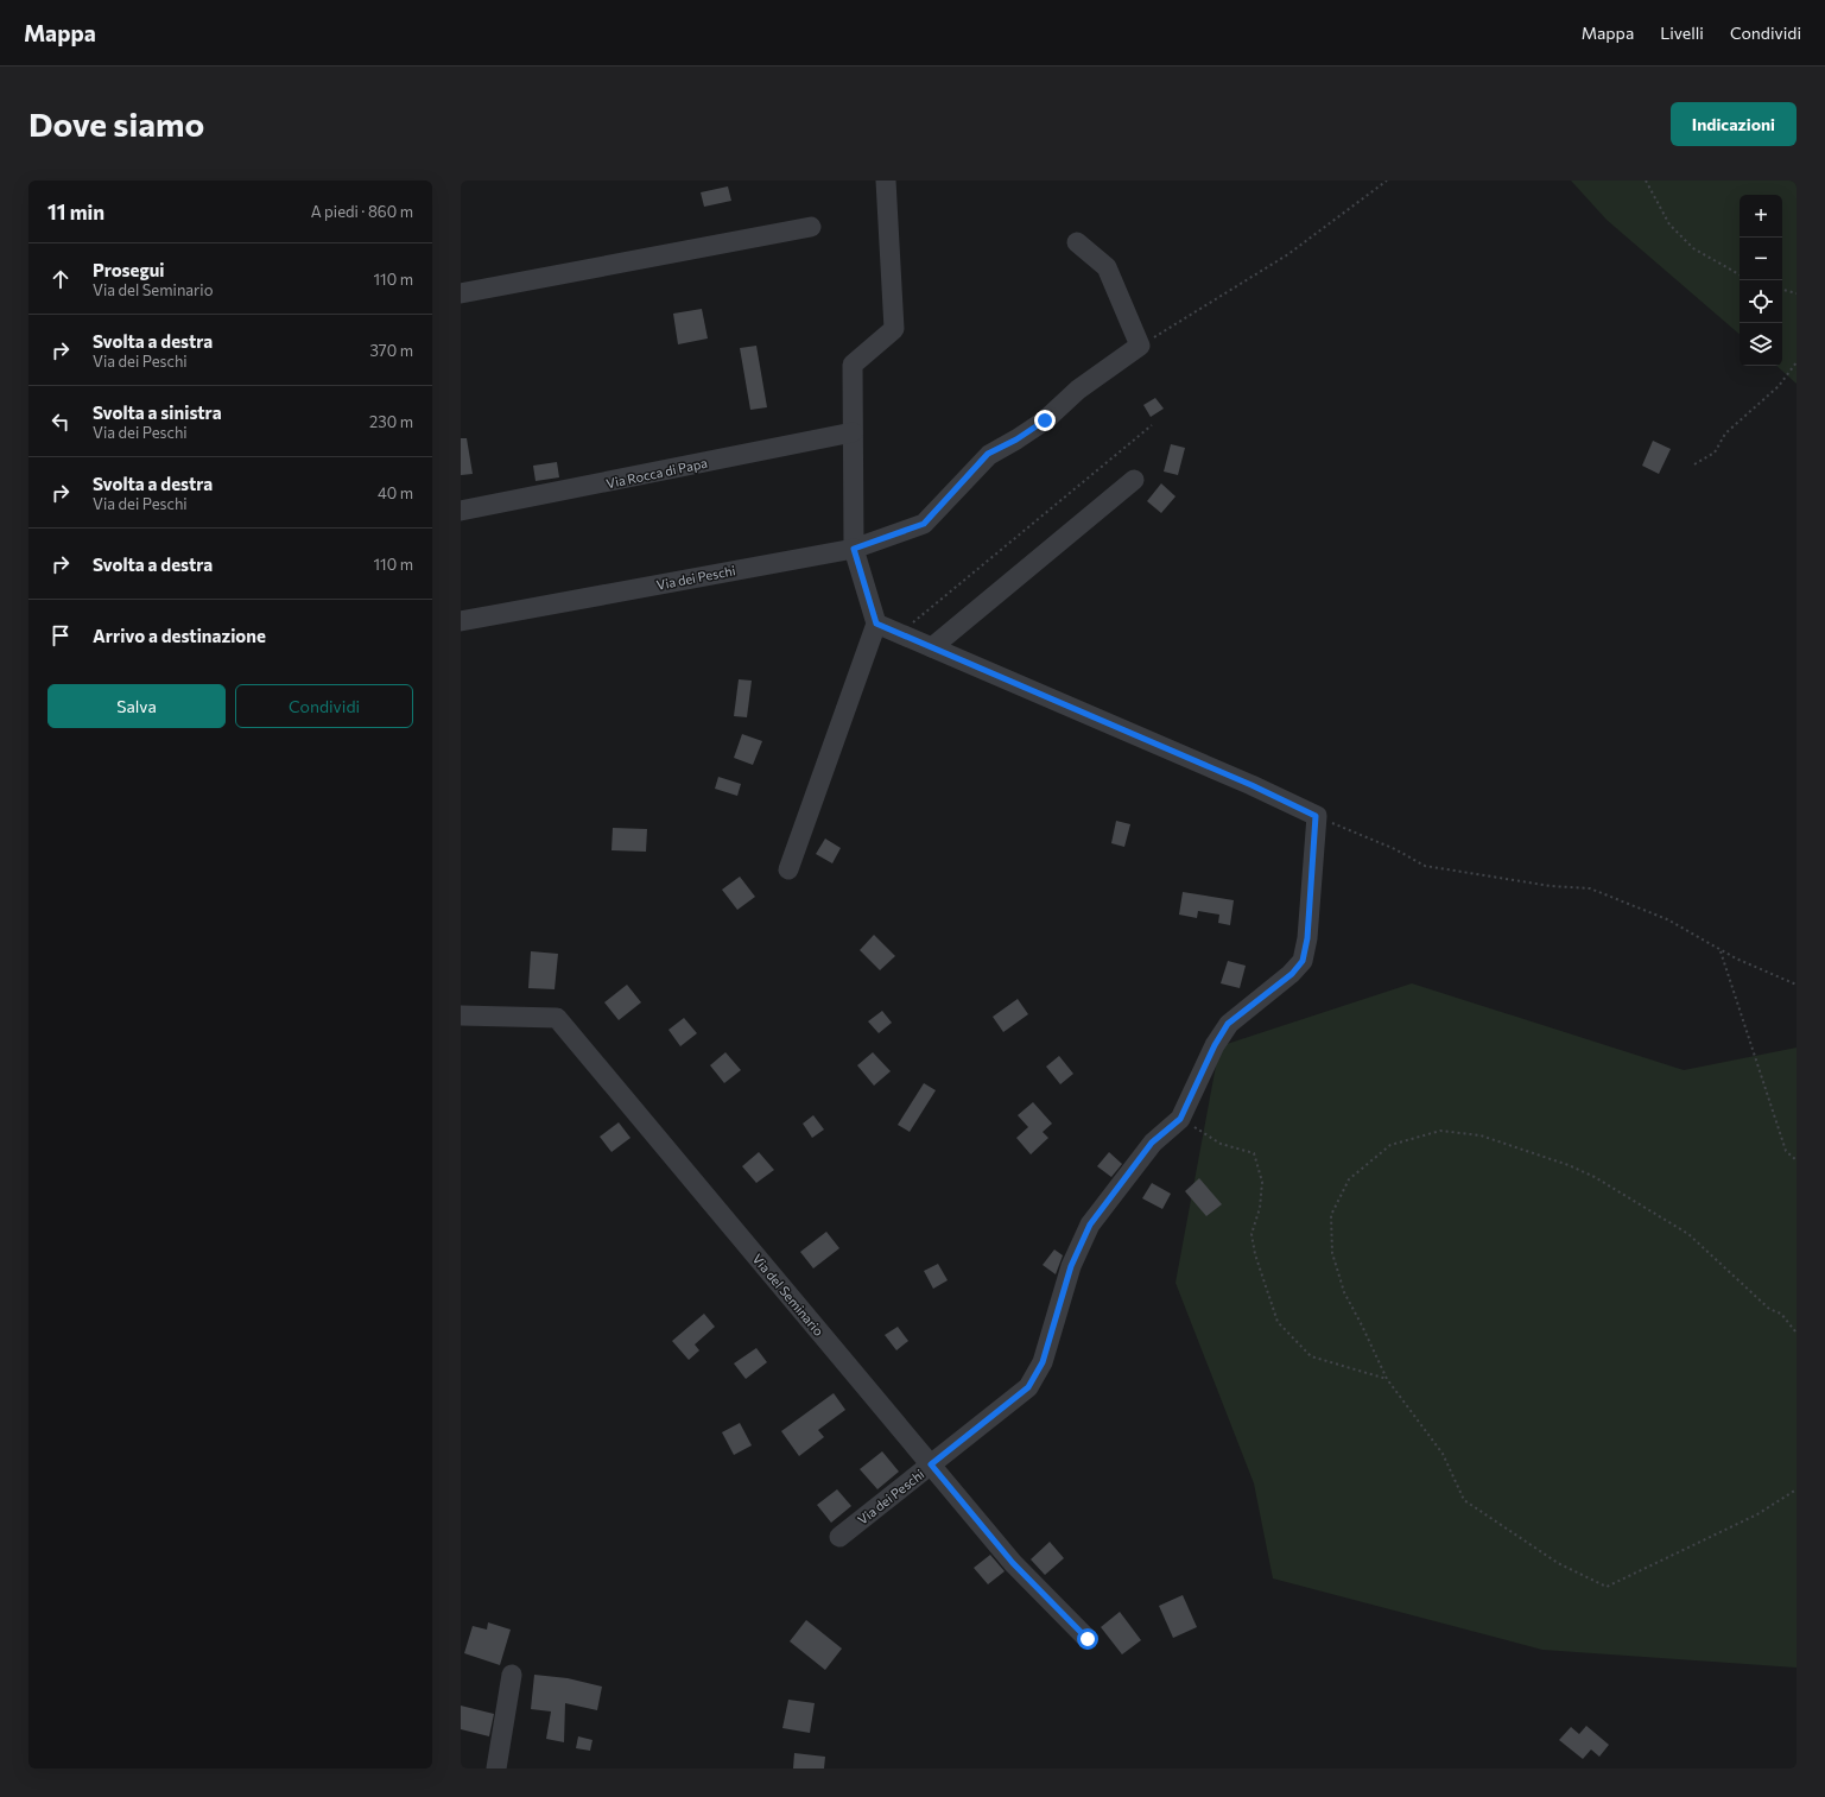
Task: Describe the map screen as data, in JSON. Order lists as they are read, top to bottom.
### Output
{
  "streets": {
    "street": ["Via Rocca di Papa", "Via dei Peschi", "Via del Seminario"]
  },
  "crossings": [
    ["Via dei Peschi", "Via del Seminario"]
  ],
  "page": {
    "header": "Mappa",
    "nav": ["Mappa", "Livelli", "Condividi"],
    "buttons": [
      "Indicazioni",
      ["Salva", "Condividi"]
    ],
    "title": "Dove siamo",
    "heading": ["11 min", "A piedi · 860 m"],
    "map_buttons": ["+", "−"],
    "list": [
      ["Prosegui", "Via del Seminario", "110 m"],
      ["Svolta a destra", "Via dei Peschi", "370 m"],
      ["Svolta a sinistra", "Via dei Peschi", "230 m"],
      ["Svolta a destra", "Via dei Peschi", "40 m"],
      ["Svolta a destra", "110 m"],
      "Arrivo a destinazione"
    ]
  }
}
